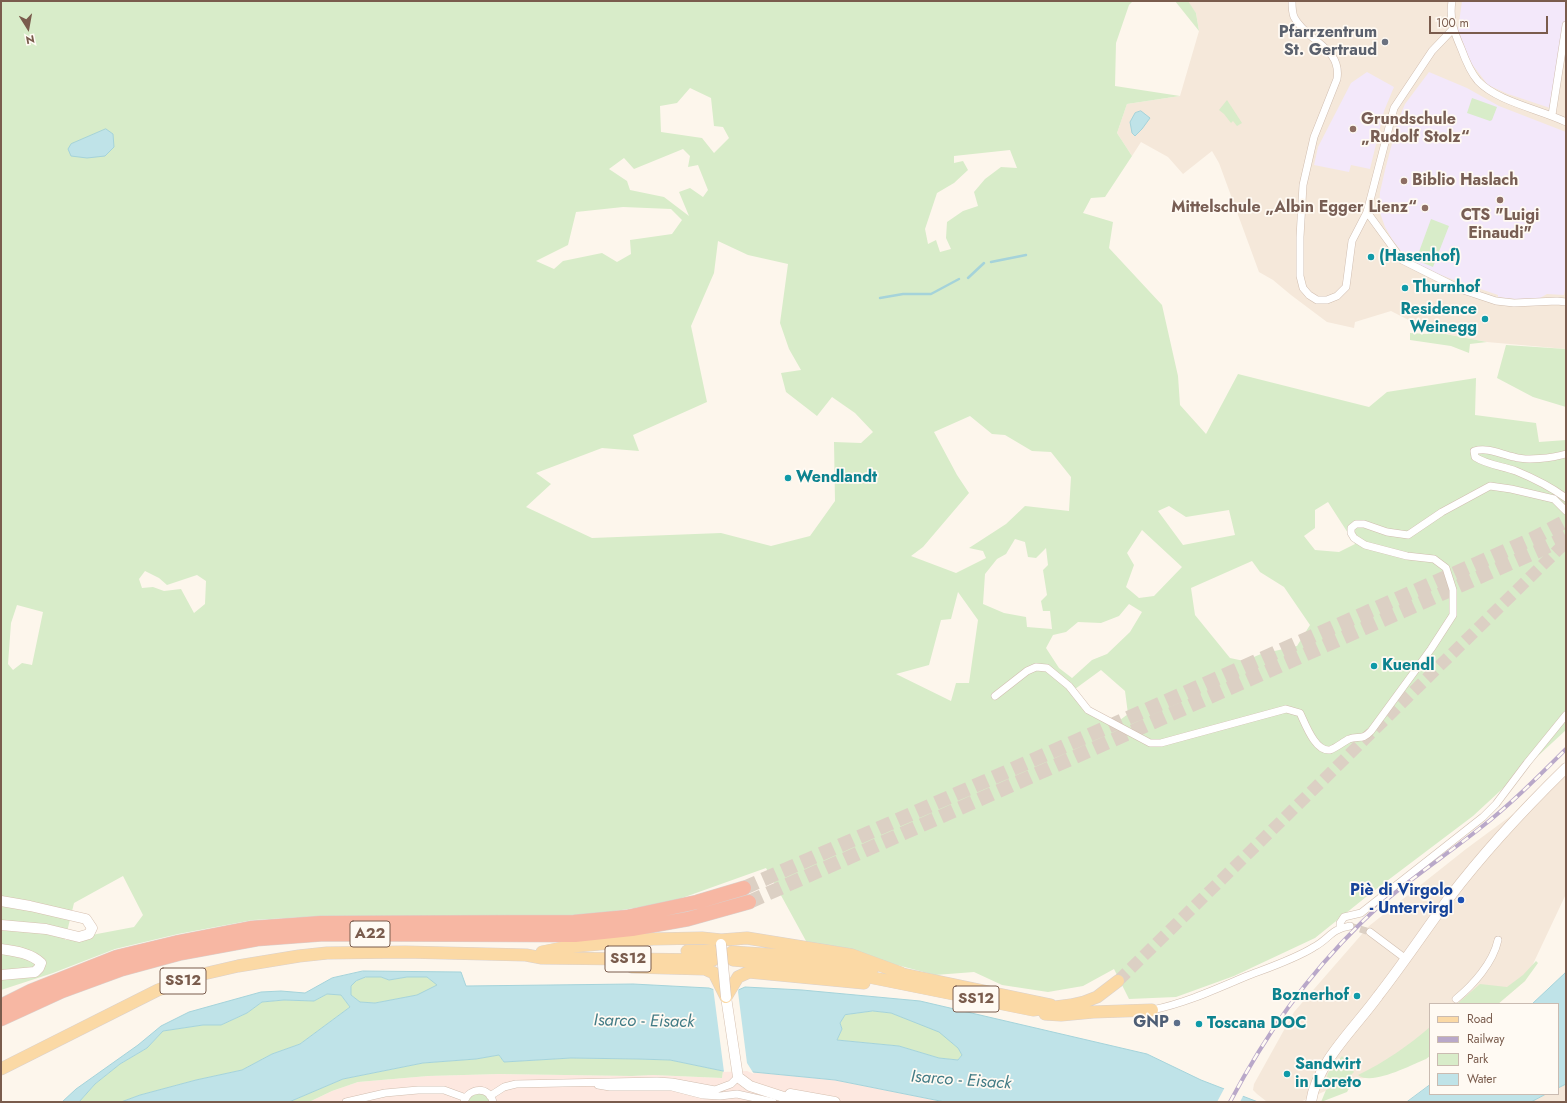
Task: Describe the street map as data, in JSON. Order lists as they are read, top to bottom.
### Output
{
  "streets": {
    "highway": ["A22"],
    "main road": ["SS12"]
  },
  "water": ["Isarco - Eisack"],
  "places": [
    "Pfarrzentrum St. Gertraud",
    "Grundschule „Rudolf Stolz“",
    "Biblio Haslach",
    "CTS \"Luigi Einaudi\"",
    "Mittelschule „Albin Egger Lienz“",
    "(Hasenhof)",
    "Thurnhof",
    "Residence Weinegg",
    "Wendlandt",
    "Kuendl",
    "Piè di Virgolo - Untervirgl",
    "Boznerhof",
    "GNP",
    "Toscana DOC",
    "Sandwirt in Loreto"
  ],
  "legend": [
    "Road",
    "Railway",
    "Park",
    "Water"
  ],
  "scale_bar": "100 m",
  "north": "bottom"
}
